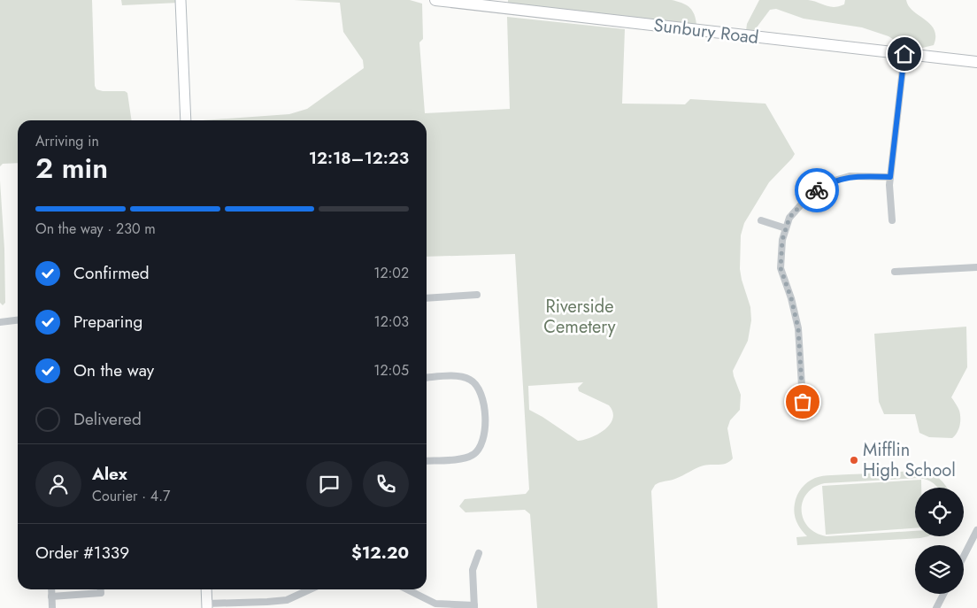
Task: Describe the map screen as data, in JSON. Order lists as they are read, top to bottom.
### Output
{
  "streets": {
    "main road": ["Sunbury Road"]
  },
  "parks": ["Riverside Cemetery"],
  "places": ["Mifflin High School"],
  "page": {
    "heading": ["2 min", "Arriving in", "12:18–12:23"],
    "panel": [
      "Alex",
      "Courier · 4.7",
      "Order #1339",
      "$12.20"
    ],
    "bar": "On the way · 230 m",
    "list": [
      ["Confirmed", "12:02"],
      ["Preparing", "12:03"],
      ["On the way", "12:05"],
      "Delivered"
    ]
  }
}
